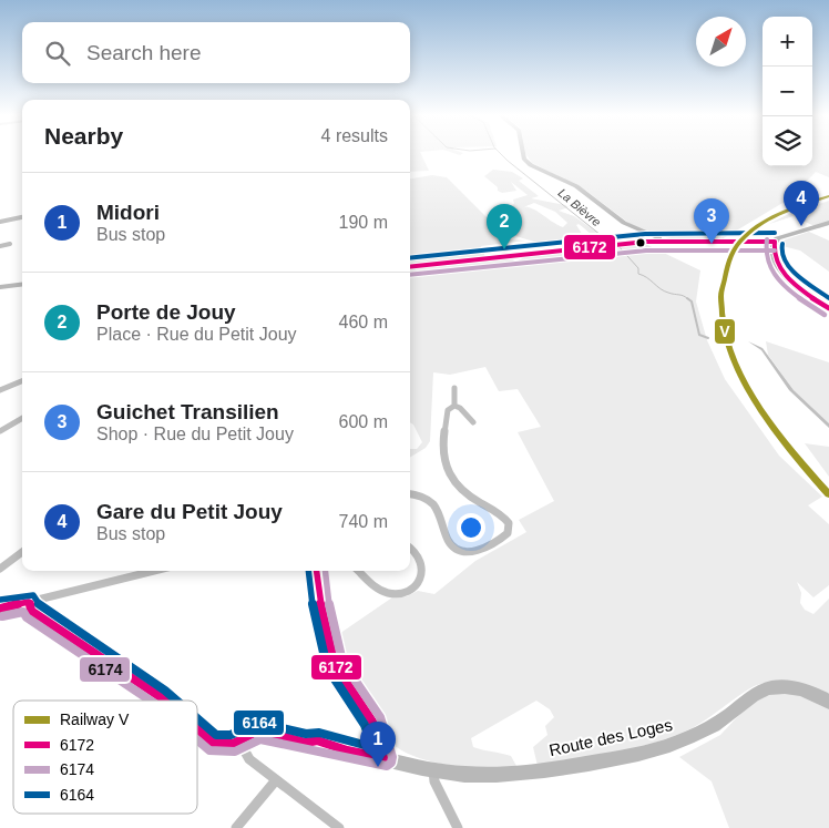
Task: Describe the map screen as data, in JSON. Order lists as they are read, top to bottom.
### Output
{
  "streets": {
    "street": ["Route des Loges"]
  },
  "water": ["La Bièvre"],
  "lines": [
    "rail line V",
    "transit line 6164",
    "transit line 6174",
    "transit line 6172"
  ],
  "legend": [
    "Railway V",
    "6172",
    "6174",
    "6164"
  ],
  "north": "top right",
  "page": {
    "map_buttons": ["+", "−"],
    "search": "Search here",
    "heading": ["Nearby", "4 results"],
    "list": [
      {
        "mark": "1",
        "name": "Midori",
        "note": "Bus stop",
        "value": "190 m"
      },
      {
        "mark": "2",
        "name": "Porte de Jouy",
        "note": "Place · Rue du Petit Jouy",
        "value": "460 m"
      },
      {
        "mark": "3",
        "name": "Guichet Transilien",
        "note": "Shop · Rue du Petit Jouy",
        "value": "600 m"
      },
      {
        "mark": "4",
        "name": "Gare du Petit Jouy",
        "note": "Bus stop",
        "value": "740 m"
      }
    ],
    "pins": [
      "4",
      "3",
      "2",
      "1"
    ]
  }
}
